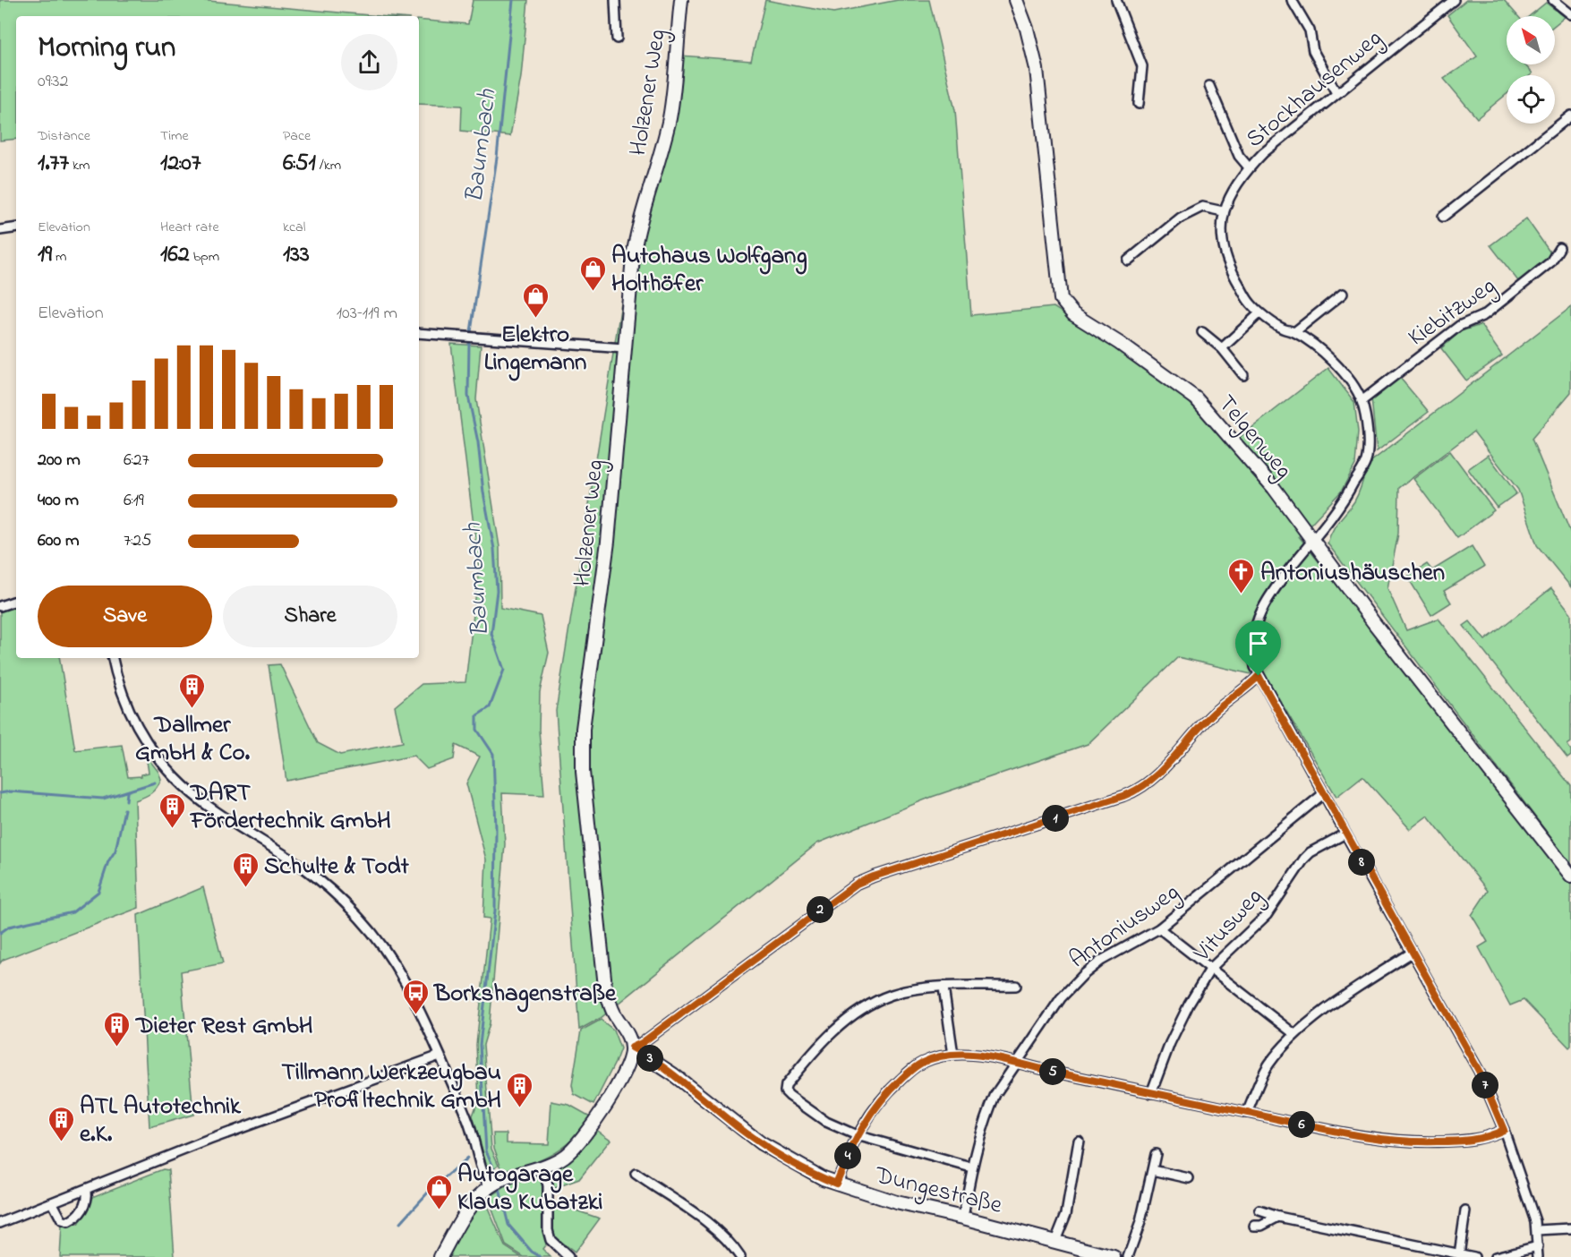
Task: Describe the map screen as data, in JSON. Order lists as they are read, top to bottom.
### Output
{
  "streets": {
    "main road": ["Holzener Weg", "Telgenweg", "Dungestraße"],
    "street": [
      "Stockhausenweg",
      "Kiebitzweg",
      "Vitusweg",
      "Antoniusweg"
    ]
  },
  "crossings": [
    ["Stockhausenweg", "Kiebitzweg"],
    ["Stockhausenweg", "Telgenweg"],
    ["Stockhausenweg", "Vitusweg"],
    ["Stockhausenweg", "Antoniusweg"],
    ["Holzener Weg", "Dungestraße"],
    ["Antoniusweg", "Dungestraße"]
  ],
  "water": ["Baumbach"],
  "places": {
    "shop": ["Autohaus Wolfgang Holthöfer", "Elektro Lingemann", "Autogarage Klaus Kubatzki"],
    "church": ["Antoniushäuschen"],
    "building": [
      "Dallmer GmbH & Co.",
      "DART Fördertechnik GmbH",
      "Schulte & Todt",
      "Dieter Rest GmbH",
      "Tillmann Werkzeugbau Profiltechnik GmbH",
      "ATL Autotechnik e.K."
    ],
    "bus stop": ["Borkshagenstraße"]
  },
  "north": "top left",
  "page": {
    "heading": ["Morning run", "09:32"],
    "stats": [
      ["Distance", "1.77 km"],
      ["Time", "12:07"],
      ["Pace", "6:51 /km"],
      ["Elevation", "19 m"],
      ["Heart rate", "162 bpm"],
      ["kcal", "133"]
    ],
    "chart": ["Elevation", "103–119 m"],
    "list": [
      {
        "name": "200 m",
        "note": "6:27"
      },
      {
        "name": "400 m",
        "note": "6:19"
      },
      {
        "name": "600 m",
        "note": "7:25"
      }
    ],
    "buttons": ["Save", "Share"],
    "pins": [
      "1",
      "8",
      "2",
      "3",
      "5",
      "7",
      "6",
      "4"
    ]
  }
}
